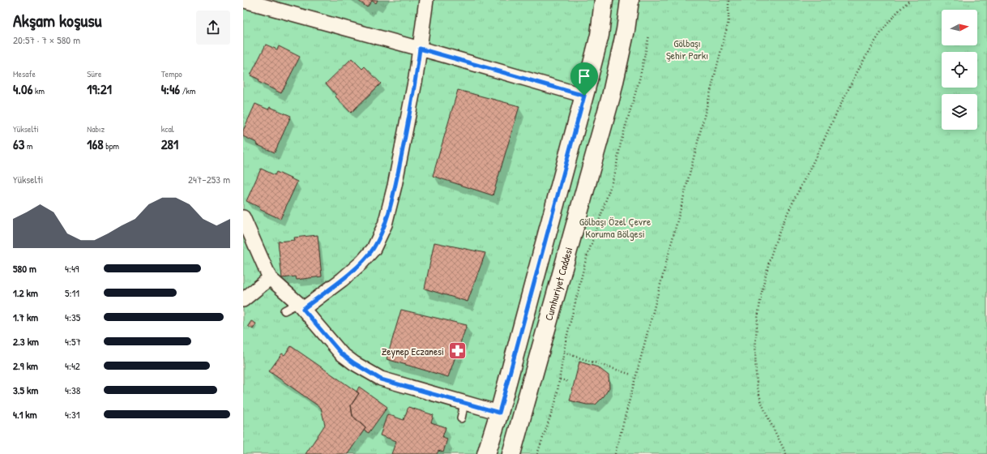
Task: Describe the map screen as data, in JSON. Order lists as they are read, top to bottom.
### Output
{
  "streets": {
    "main road": ["Cumhuriyet Caddesi"]
  },
  "parks": ["Gölbaşı Şehir Parkı", "Gölbaşı Özel Çevre Koruma Bölgesi"],
  "places": {
    "pharmacy": ["Zeynep Eczanesi"]
  },
  "north": "right",
  "page": {
    "heading": ["Akşam koşusu", "20:57 · 7 × 580 m"],
    "stats": [
      ["Mesafe", "4.06 km"],
      ["Süre", "19:21"],
      ["Tempo", "4:46 /km"],
      ["Yükselti", "63 m"],
      ["Nabız", "168 bpm"],
      ["kcal", "281"]
    ],
    "chart": ["Yükselti", "247–253 m"],
    "list": [
      {
        "name": "580 m",
        "note": "4:49"
      },
      {
        "name": "1.2 km",
        "note": "5:11"
      },
      {
        "name": "1.7 km",
        "note": "4:35"
      },
      {
        "name": "2.3 km",
        "note": "4:57"
      },
      {
        "name": "2.9 km",
        "note": "4:42"
      },
      {
        "name": "3.5 km",
        "note": "4:38"
      },
      {
        "name": "4.1 km",
        "note": "4:31"
      }
    ]
  }
}
